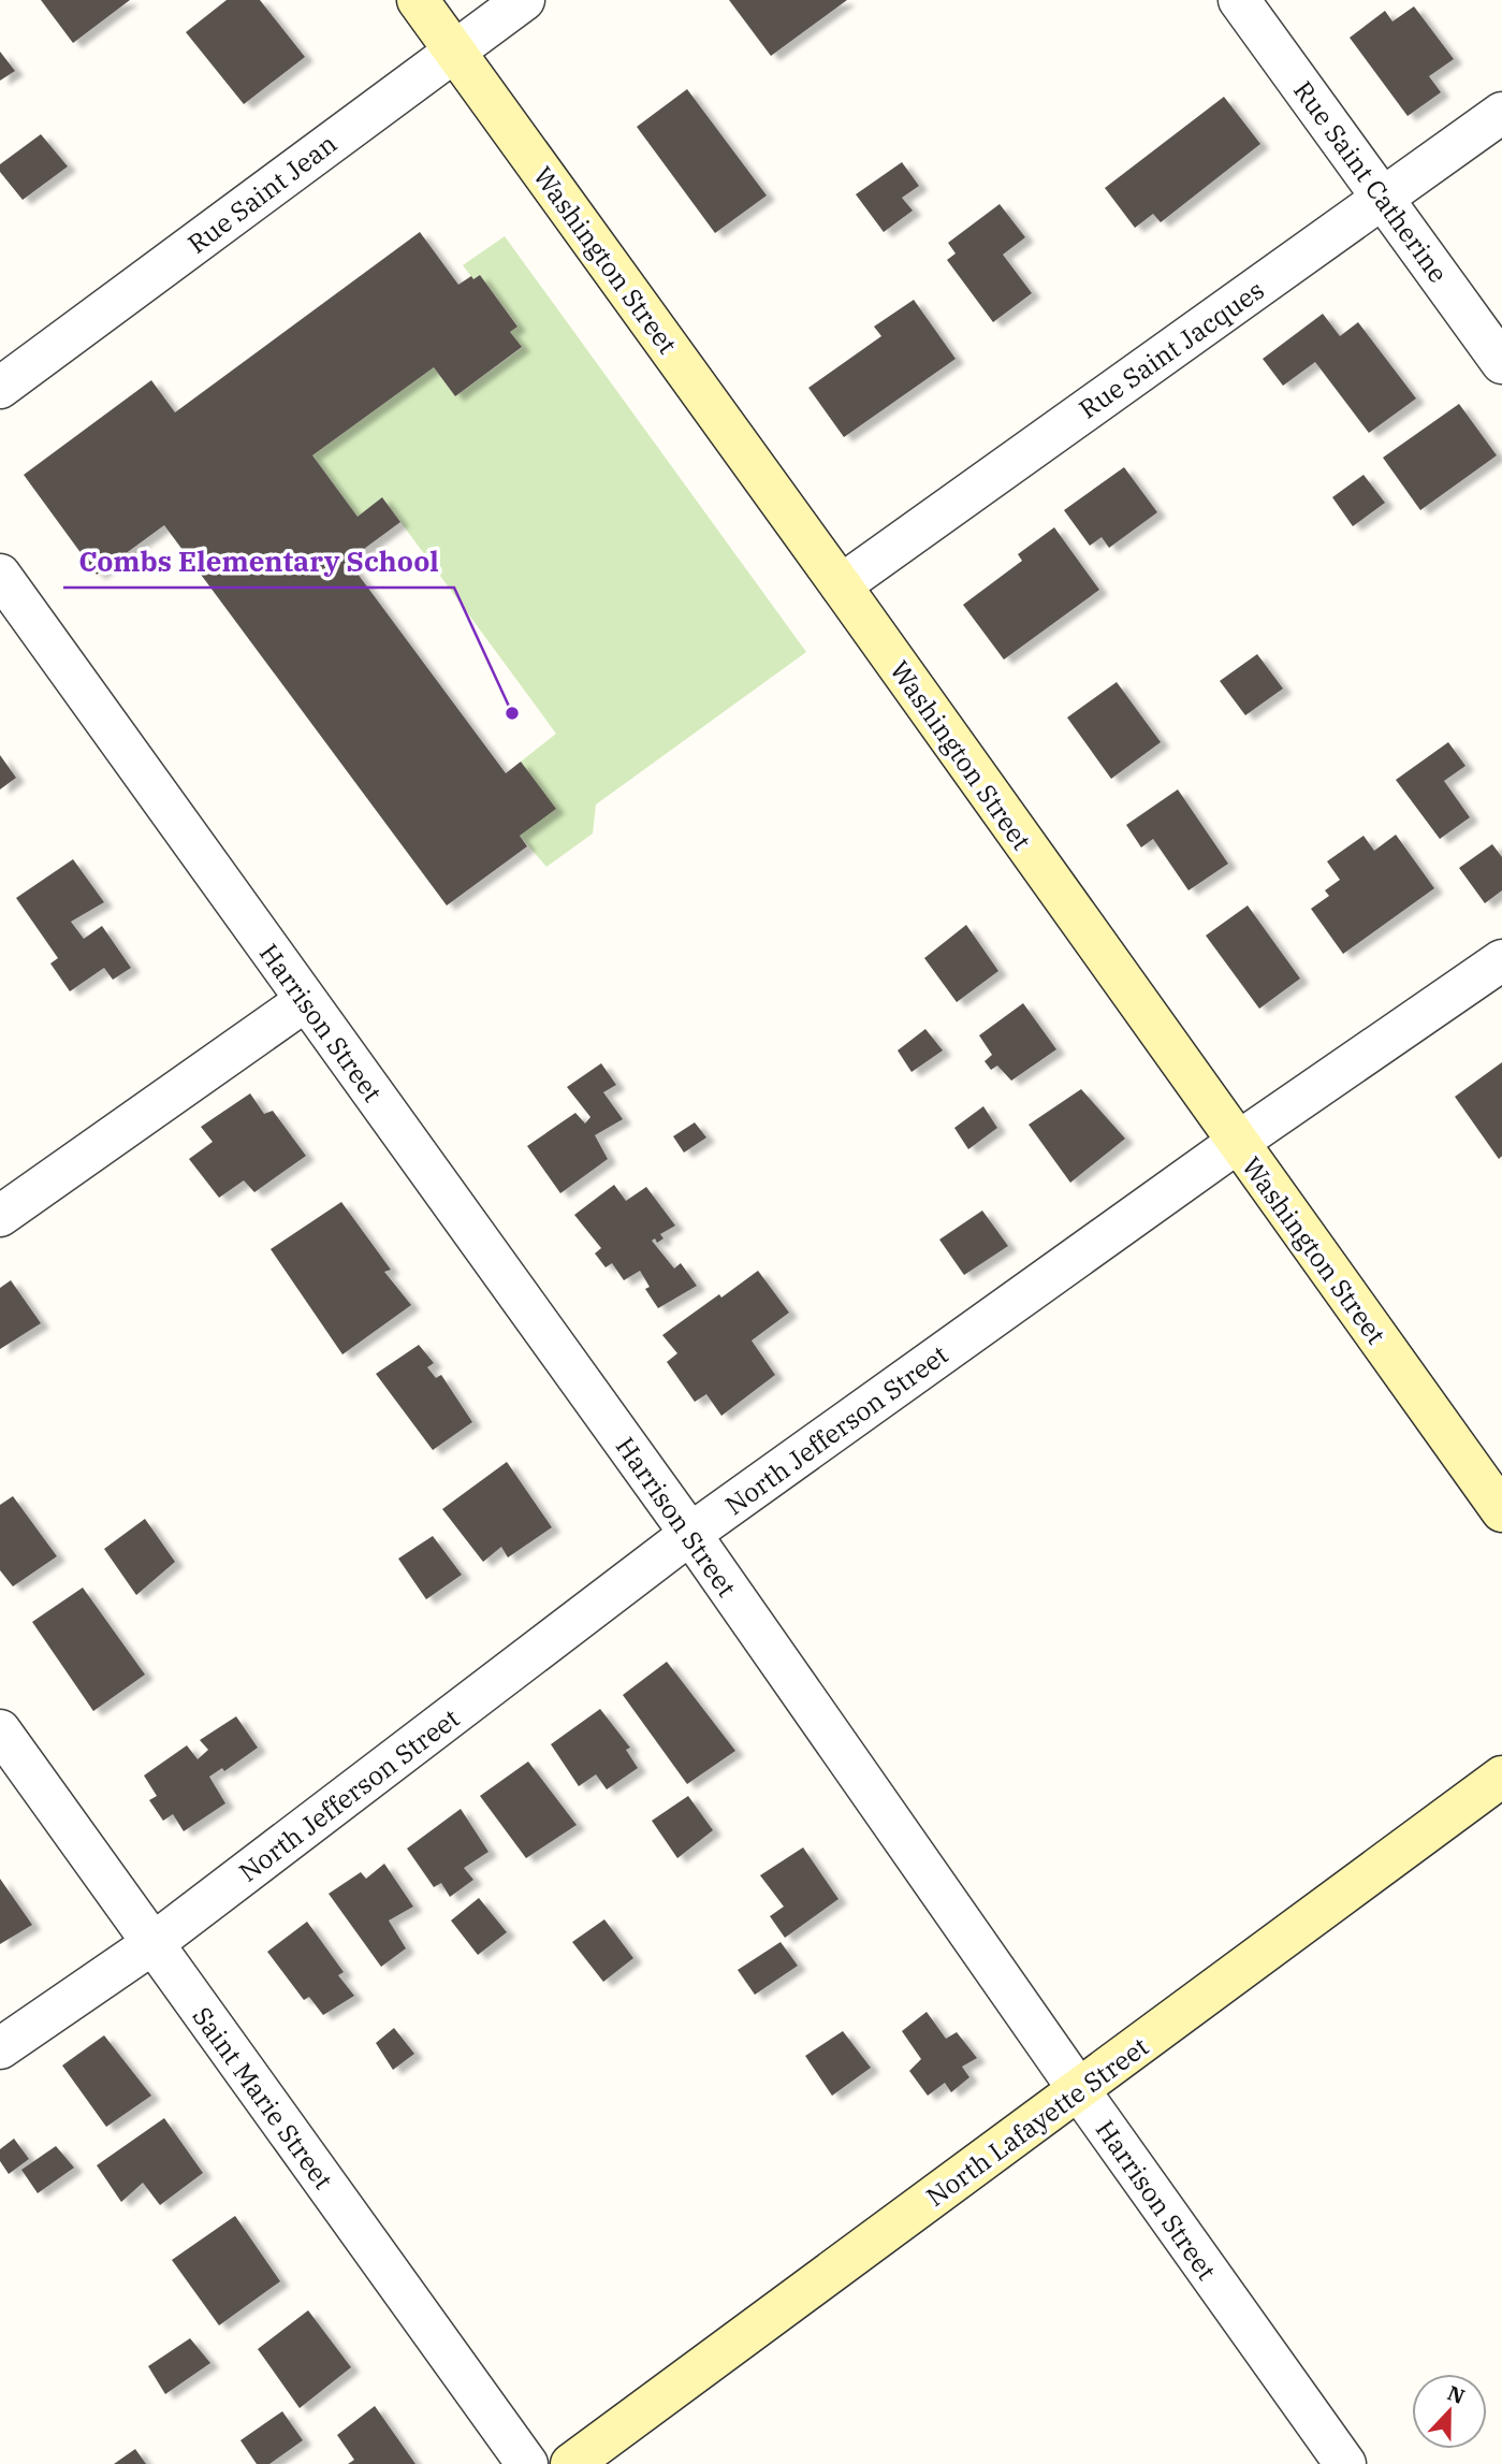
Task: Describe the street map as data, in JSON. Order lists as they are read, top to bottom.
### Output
{
  "streets": {
    "main road": ["Washington Street", "North Lafayette Street"],
    "street": [
      "Rue Saint Catherine",
      "Rue Saint Jean",
      "Rue Saint Jacques",
      "Harrison Street",
      "North Jefferson Street",
      "Saint Marie Street"
    ]
  },
  "crossings": [
    ["Rue Saint Catherine", "Rue Saint Jacques"],
    ["Rue Saint Jean", "Washington Street"],
    ["Washington Street", "Rue Saint Jacques"],
    ["Washington Street", "North Jefferson Street"],
    ["Harrison Street", "North Jefferson Street"],
    ["Harrison Street", "North Lafayette Street"],
    ["North Jefferson Street", "Saint Marie Street"]
  ],
  "places": ["Combs Elementary School"],
  "north": "top"
}
